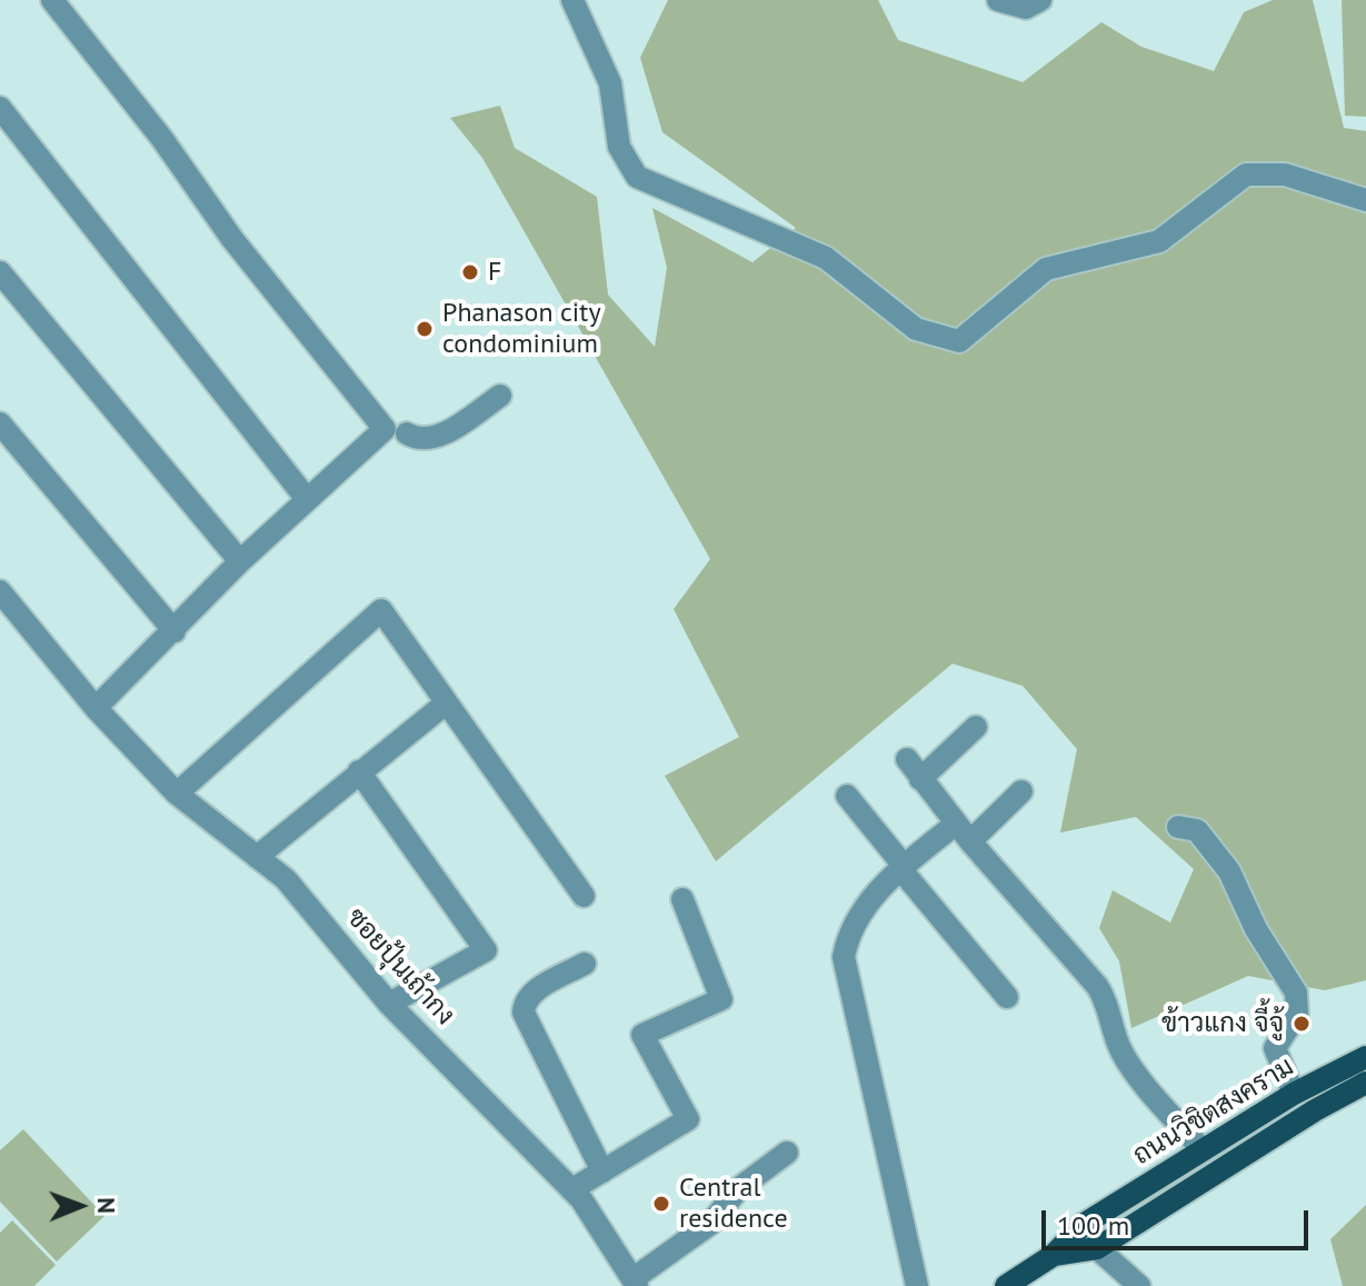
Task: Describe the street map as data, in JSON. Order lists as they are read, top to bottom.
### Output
{
  "streets": {
    "main road": ["ถนนวิชิตสงคราม"],
    "street": ["ซอยปุ้นเถ้ากง"]
  },
  "places": [
    "F",
    "Phanason city condominium",
    "ข้าวแกง จี้จู้",
    "Central residence"
  ],
  "scale_bar": "100 m",
  "north": "right"
}
